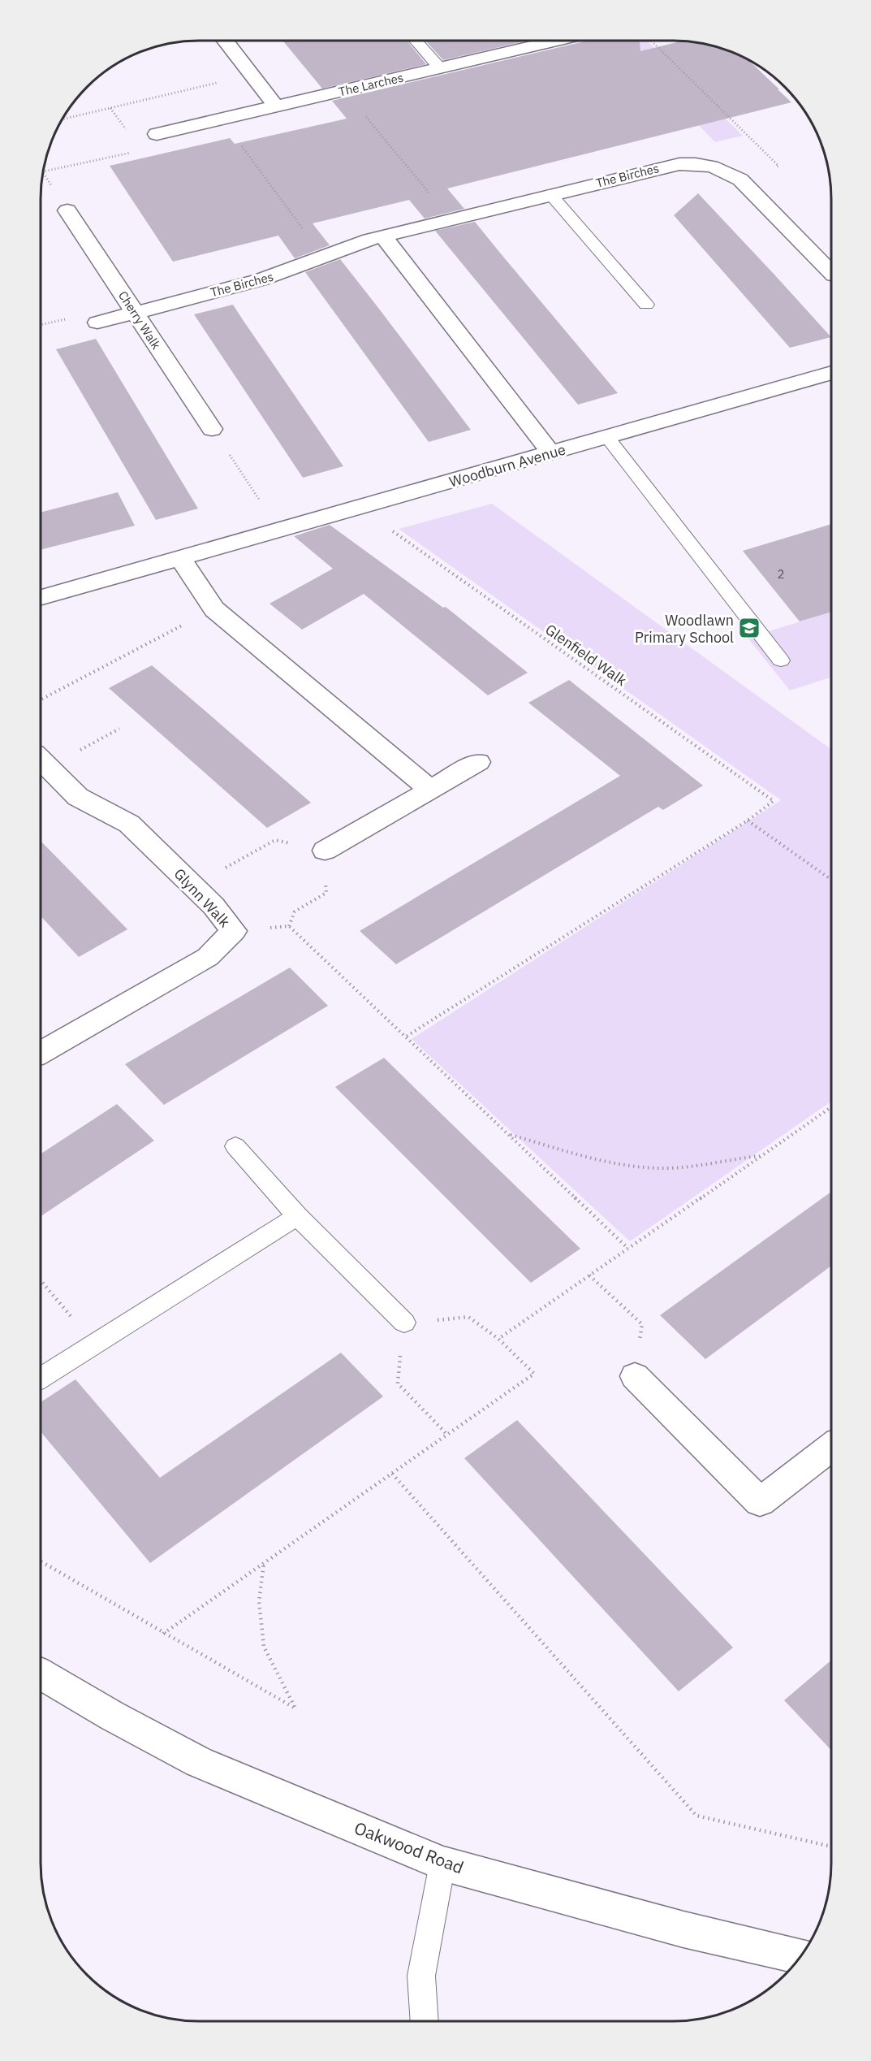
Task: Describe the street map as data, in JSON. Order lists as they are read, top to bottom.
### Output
{
  "streets": {
    "street": [
      "The Larches",
      "The Birches",
      "Cherry Walk",
      "Woodburn Avenue",
      "Glynn Walk",
      "Oakwood Road"
    ],
    "path": ["Glenfield Walk"]
  },
  "crossings": [
    ["The Birches", "Cherry Walk"],
    ["Woodburn Avenue", "Glenfield Walk"]
  ],
  "places": {
    "school or university": ["Woodlawn Primary School"]
  },
  "house_numbers": ["2"]
}
